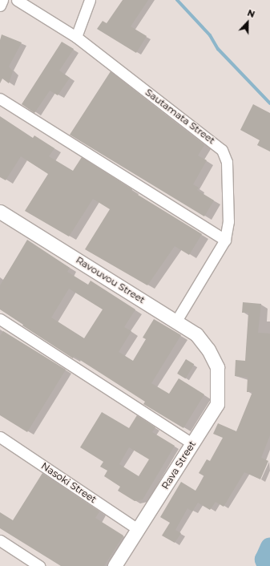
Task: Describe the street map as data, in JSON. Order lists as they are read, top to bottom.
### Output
{
  "streets": {
    "main road": ["Ravouvou Street", "Rava Street"],
    "street": ["Sautamata Street", "Nasoki Street"]
  },
  "crossings": [
    ["Sautamata Street", "Ravouvou Street"],
    ["Ravouvou Street", "Rava Street"],
    ["Rava Street", "Nasoki Street"]
  ],
  "north": "top"
}
